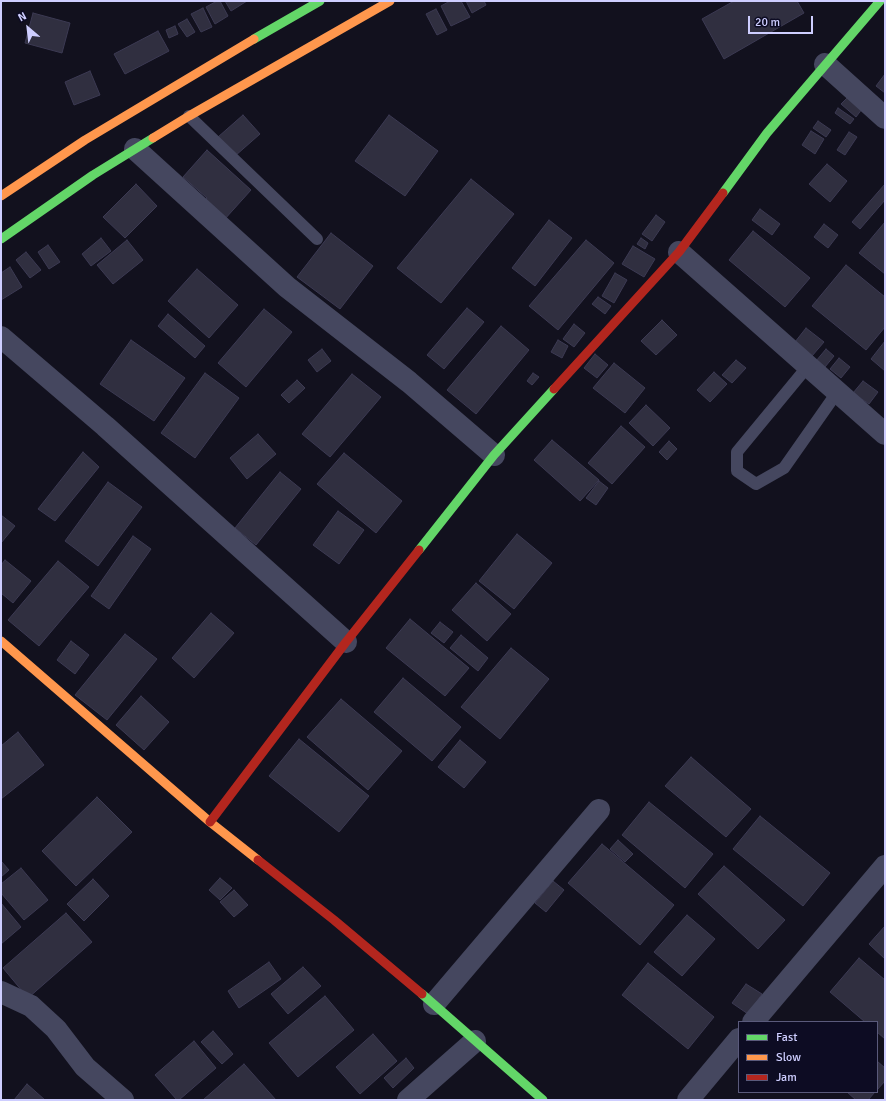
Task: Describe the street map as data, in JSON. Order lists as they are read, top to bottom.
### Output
{
  "legend": ["Fast", "Slow", "Jam"],
  "scale_bar": "20 m",
  "north": "top left"
}
